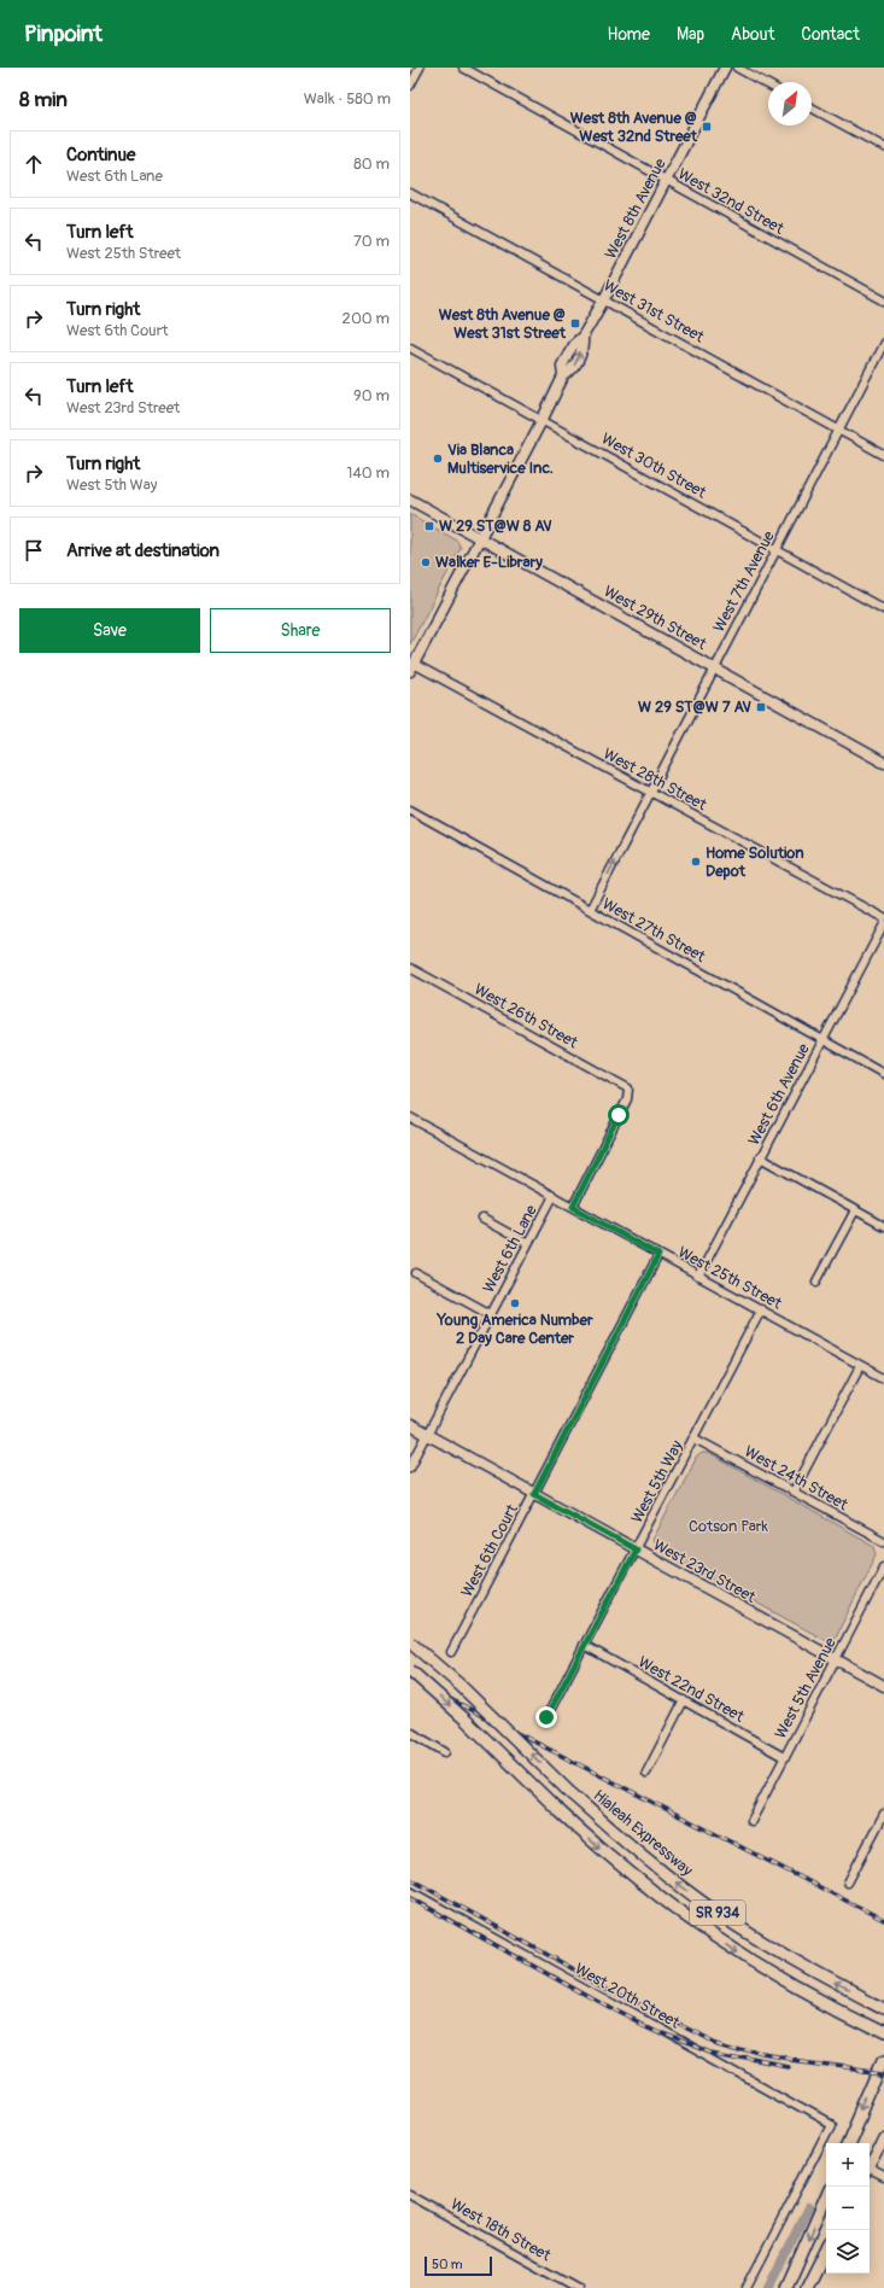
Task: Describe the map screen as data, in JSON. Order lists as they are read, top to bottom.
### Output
{
  "streets": {
    "main road": ["Hialeah Expressway", "SR 934"],
    "street": [
      "West 32nd Street",
      "West 8th Avenue",
      "West 31st Street",
      "West 30th Street",
      "West 7th Avenue",
      "West 29th Street",
      "West 28th Street",
      "West 27th Street",
      "West 26th Street",
      "West 6th Avenue",
      "West 6th Lane",
      "West 25th Street",
      "West 24th Street",
      "West 5th Way",
      "West 6th Court",
      "West 23rd Street",
      "West 5th Avenue",
      "West 22nd Street",
      "West 20th Street",
      "West 18th Street"
    ]
  },
  "crossings": [
    ["West 32nd Street", "West 8th Avenue"],
    ["West 8th Avenue", "West 31st Street"],
    ["West 8th Avenue", "West 30th Street"],
    ["West 8th Avenue", "West 29th Street"],
    ["West 8th Avenue", "West 28th Street"],
    ["West 31st Street", "West 7th Avenue"],
    ["West 30th Street", "West 7th Avenue"],
    ["West 7th Avenue", "West 29th Street"],
    ["West 7th Avenue", "West 28th Street"],
    ["West 7th Avenue", "West 27th Street"],
    ["West 27th Street", "West 6th Avenue"],
    ["West 26th Street", "West 25th Street"],
    ["West 6th Avenue", "West 25th Street"],
    ["West 6th Lane", "West 25th Street"],
    ["West 6th Lane", "West 23rd Street"],
    ["West 25th Street", "West 5th Way"],
    ["West 25th Street", "West 6th Court"],
    ["West 24th Street", "West 5th Way"],
    ["West 5th Way", "West 23rd Street"],
    ["West 5th Way", "West 22nd Street"],
    ["West 6th Court", "West 23rd Street"],
    ["West 23rd Street", "West 5th Avenue"],
    ["West 5th Avenue", "West 22nd Street"]
  ],
  "parks": ["Cotson Park"],
  "places": {
    "transit": [
      "West 8th Avenue @ West 32nd Street",
      "West 8th Avenue @ West 31st Street",
      "W 29 ST@W 8 AV",
      "W 29 ST@W 7 AV"
    ],
    "other": [
      "Via Blanca Multiservice Inc.",
      "Walker E-Library",
      "Home Solution Depot",
      "Young America Number 2 Day Care Center"
    ]
  },
  "scale_bar": "50 m",
  "north": "top right",
  "page": {
    "header": "Pinpoint",
    "nav": [
      "Home",
      "Map",
      "About",
      "Contact"
    ],
    "heading": ["8 min", "Walk · 580 m"],
    "list": [
      ["Continue", "West 6th Lane", "80 m"],
      ["Turn left", "West 25th Street", "70 m"],
      ["Turn right", "West 6th Court", "200 m"],
      ["Turn left", "West 23rd Street", "90 m"],
      ["Turn right", "West 5th Way", "140 m"],
      "Arrive at destination"
    ],
    "buttons": ["Save", "Share"],
    "map_buttons": ["+", "−"],
    "scale": "50 m"
  }
}
